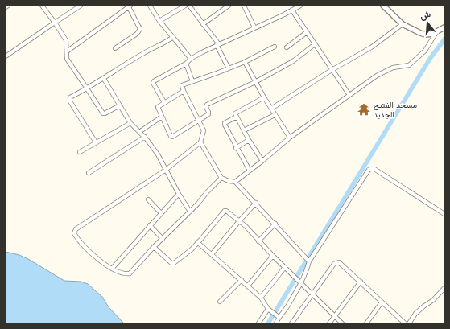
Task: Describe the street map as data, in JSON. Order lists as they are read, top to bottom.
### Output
{
  "places": {
    "temple": ["مسجد الفتيح الجديد"]
  },
  "north": "top"
}
